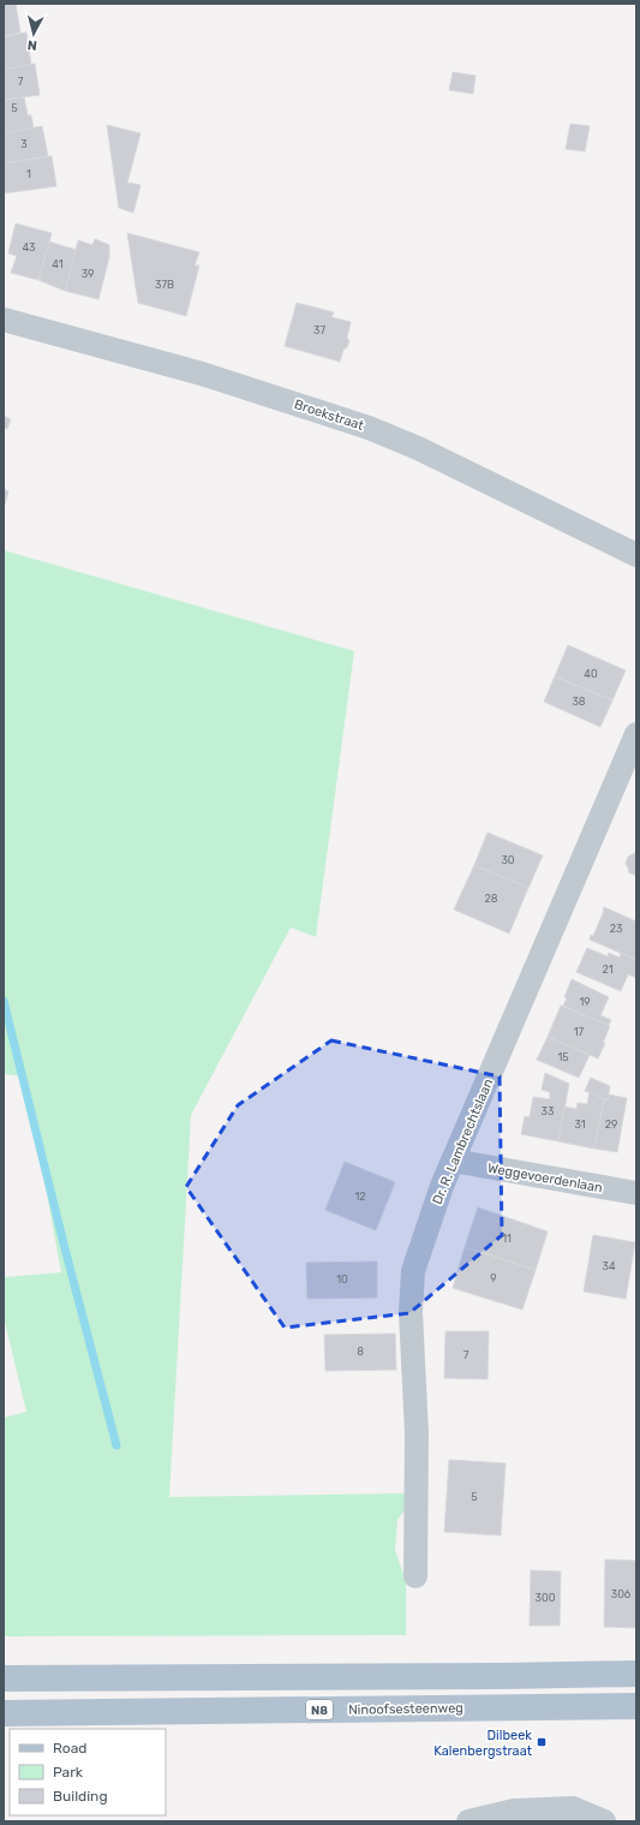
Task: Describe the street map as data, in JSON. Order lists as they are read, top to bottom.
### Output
{
  "streets": {
    "main road": ["Ninoofsesteenweg", "N8"],
    "street": ["Broekstraat", "Dr. R. Lambrechtslaan", "Weggevoerdenlaan"]
  },
  "crossings": [
    ["Dr. R. Lambrechtslaan", "Weggevoerdenlaan"]
  ],
  "places": {
    "transit": ["Dilbeek Kalenbergstraat"]
  },
  "house_numbers": [
    "7",
    "5",
    "3",
    "1",
    "43",
    "41",
    "39",
    "37B",
    "37",
    "40",
    "38",
    "30",
    "28",
    "23",
    "21",
    "19",
    "17",
    "15",
    "33",
    "31",
    "29",
    "12",
    "11",
    "34",
    "9",
    "10",
    "8",
    "7",
    "5",
    "306",
    "300"
  ],
  "legend": ["Road", "Park", "Building"],
  "north": "bottom"
}
